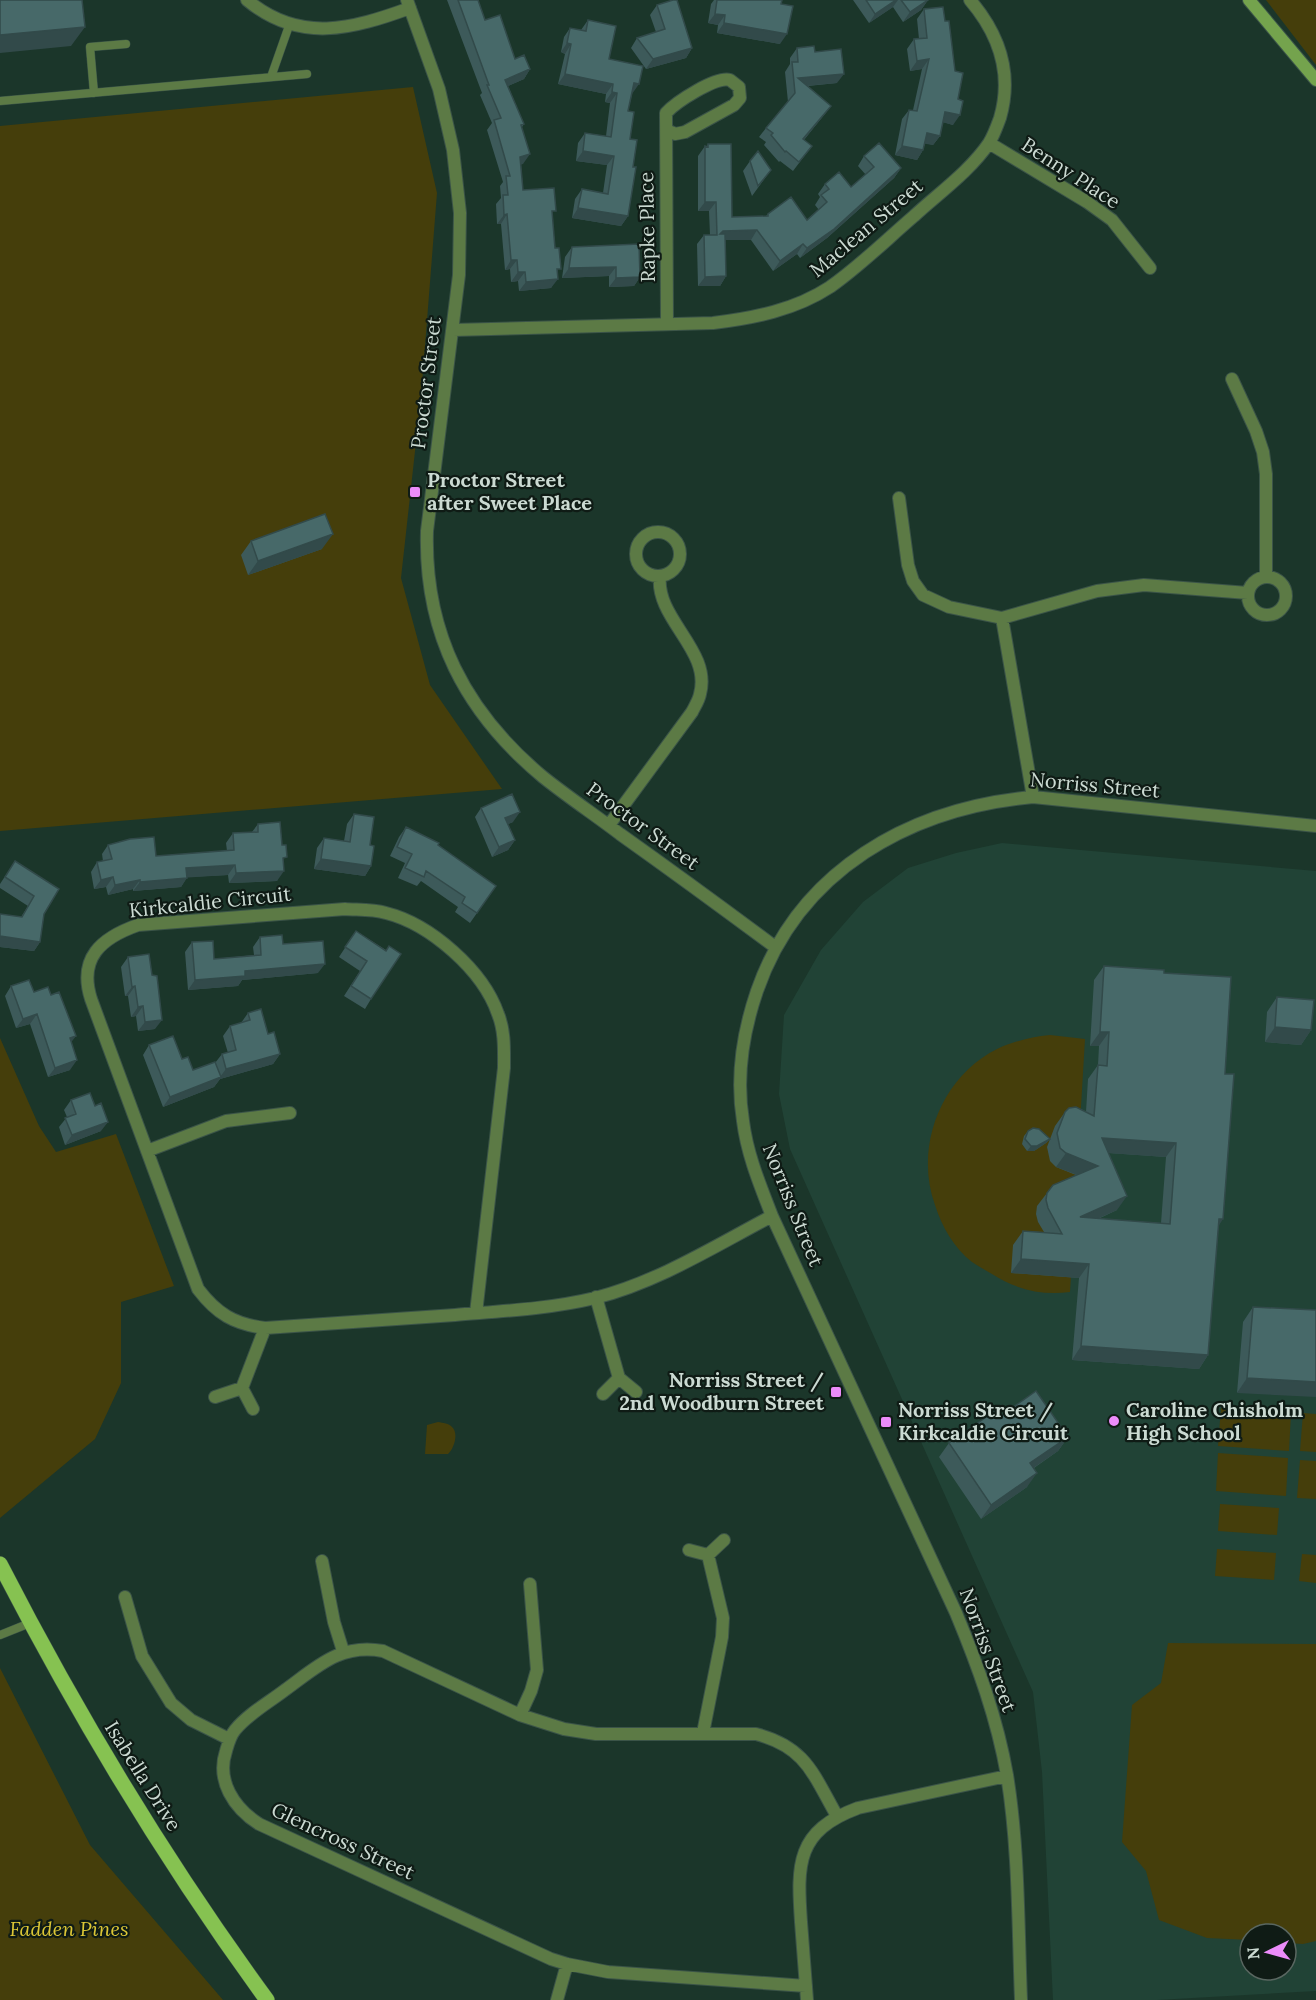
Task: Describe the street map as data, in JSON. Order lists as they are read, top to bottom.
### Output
{
  "streets": {
    "main road": ["Isabella Drive"],
    "street": [
      "Benny Place",
      "Rapke Place",
      "Maclean Street",
      "Proctor Street",
      "Norriss Street",
      "Kirkcaldie Circuit",
      "Glencross Street"
    ]
  },
  "crossings": [
    ["Benny Place", "Maclean Street"],
    ["Rapke Place", "Maclean Street"],
    ["Maclean Street", "Proctor Street"],
    ["Proctor Street", "Norriss Street"],
    ["Norriss Street", "Kirkcaldie Circuit"]
  ],
  "parks": ["Fadden Pines"],
  "places": {
    "transit": ["Proctor Street after Sweet Place", "Norriss Street / 2nd Woodburn Street", "Norriss Street / Kirkcaldie Circuit"],
    "other": ["Caroline Chisholm High School"]
  },
  "north": "left"
}
